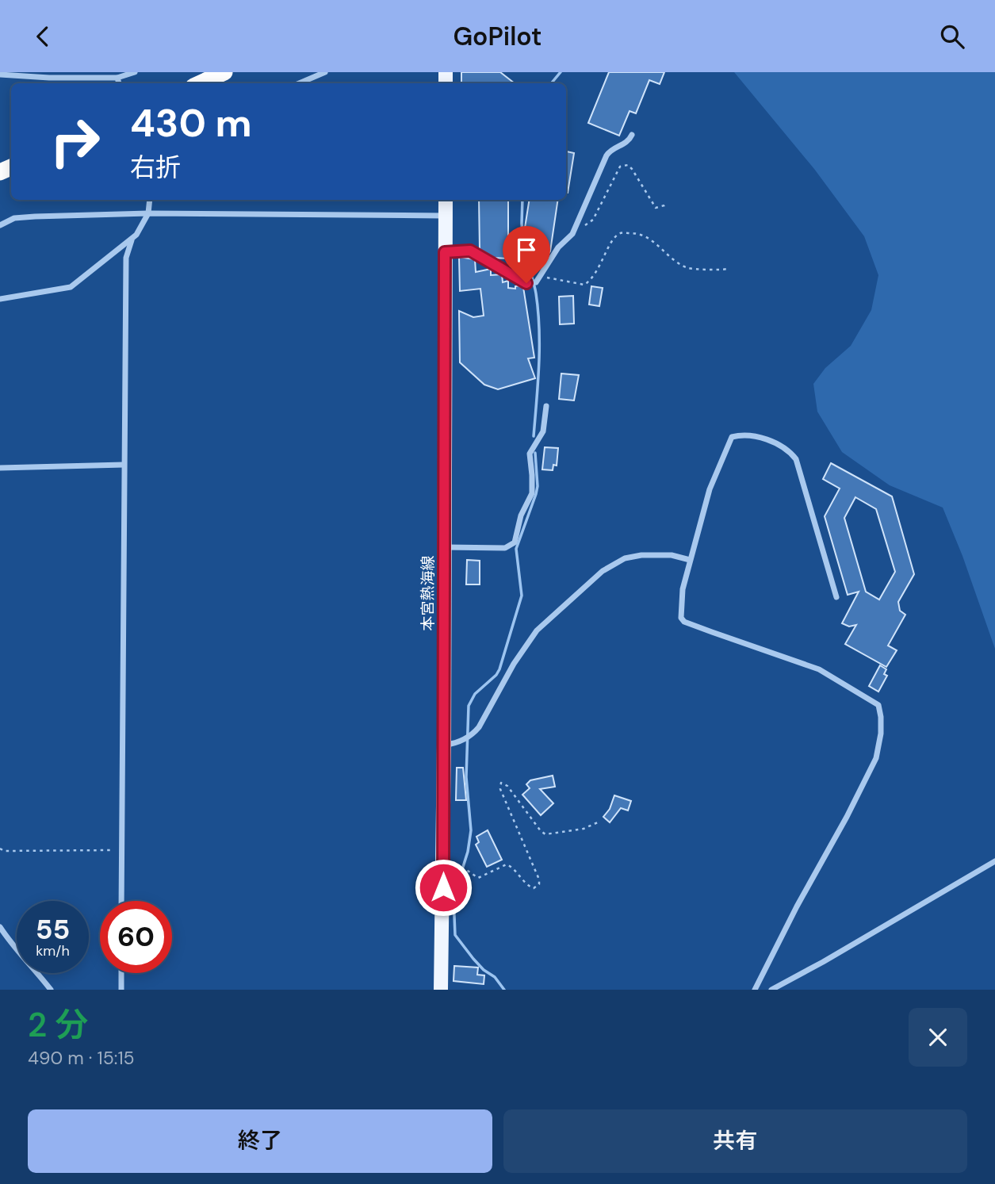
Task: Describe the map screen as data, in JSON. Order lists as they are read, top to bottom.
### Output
{
  "streets": {
    "main road": ["本宮熱海線"]
  },
  "page": {
    "header": "GoPilot",
    "turn": ["430 m", "右折"],
    "speed": "55 km/h",
    "limit": "60",
    "heading": ["2 分", "490 m · 15:15"],
    "buttons": ["終了", "共有"]
  }
}
